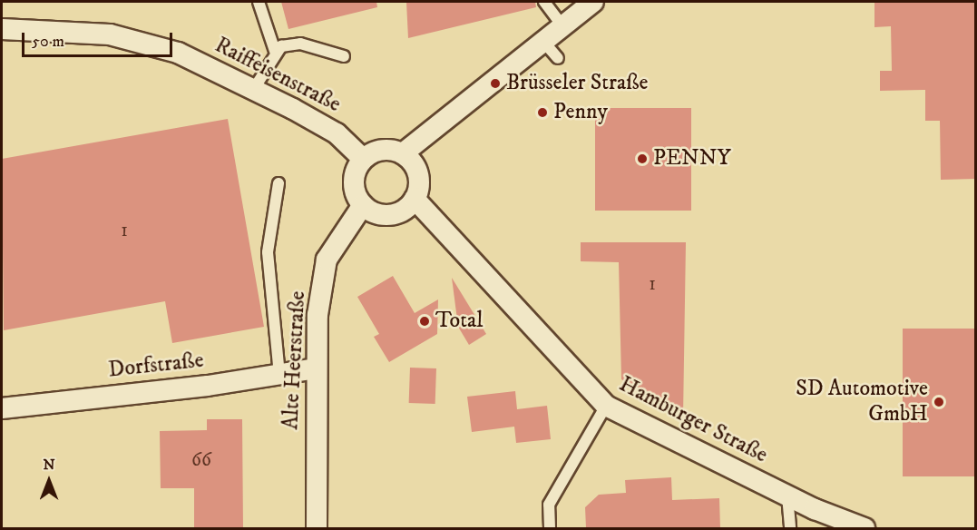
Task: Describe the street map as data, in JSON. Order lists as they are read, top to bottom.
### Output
{
  "streets": {
    "street": [
      "Raiffeisenstraße",
      "Alte Heerstraße",
      "Dorfstraße",
      "Hamburger Straße"
    ]
  },
  "crossings": [
    ["Raiffeisenstraße", "Alte Heerstraße"],
    ["Raiffeisenstraße", "Hamburger Straße"],
    ["Alte Heerstraße", "Dorfstraße"],
    ["Alte Heerstraße", "Hamburger Straße"]
  ],
  "places": [
    "Brüsseler Straße",
    "Penny",
    "PENNY",
    "Total",
    "SD Automotive GmbH"
  ],
  "house_numbers": ["1", "1", "66"],
  "scale_bar": "50 m",
  "north": "top"
}
